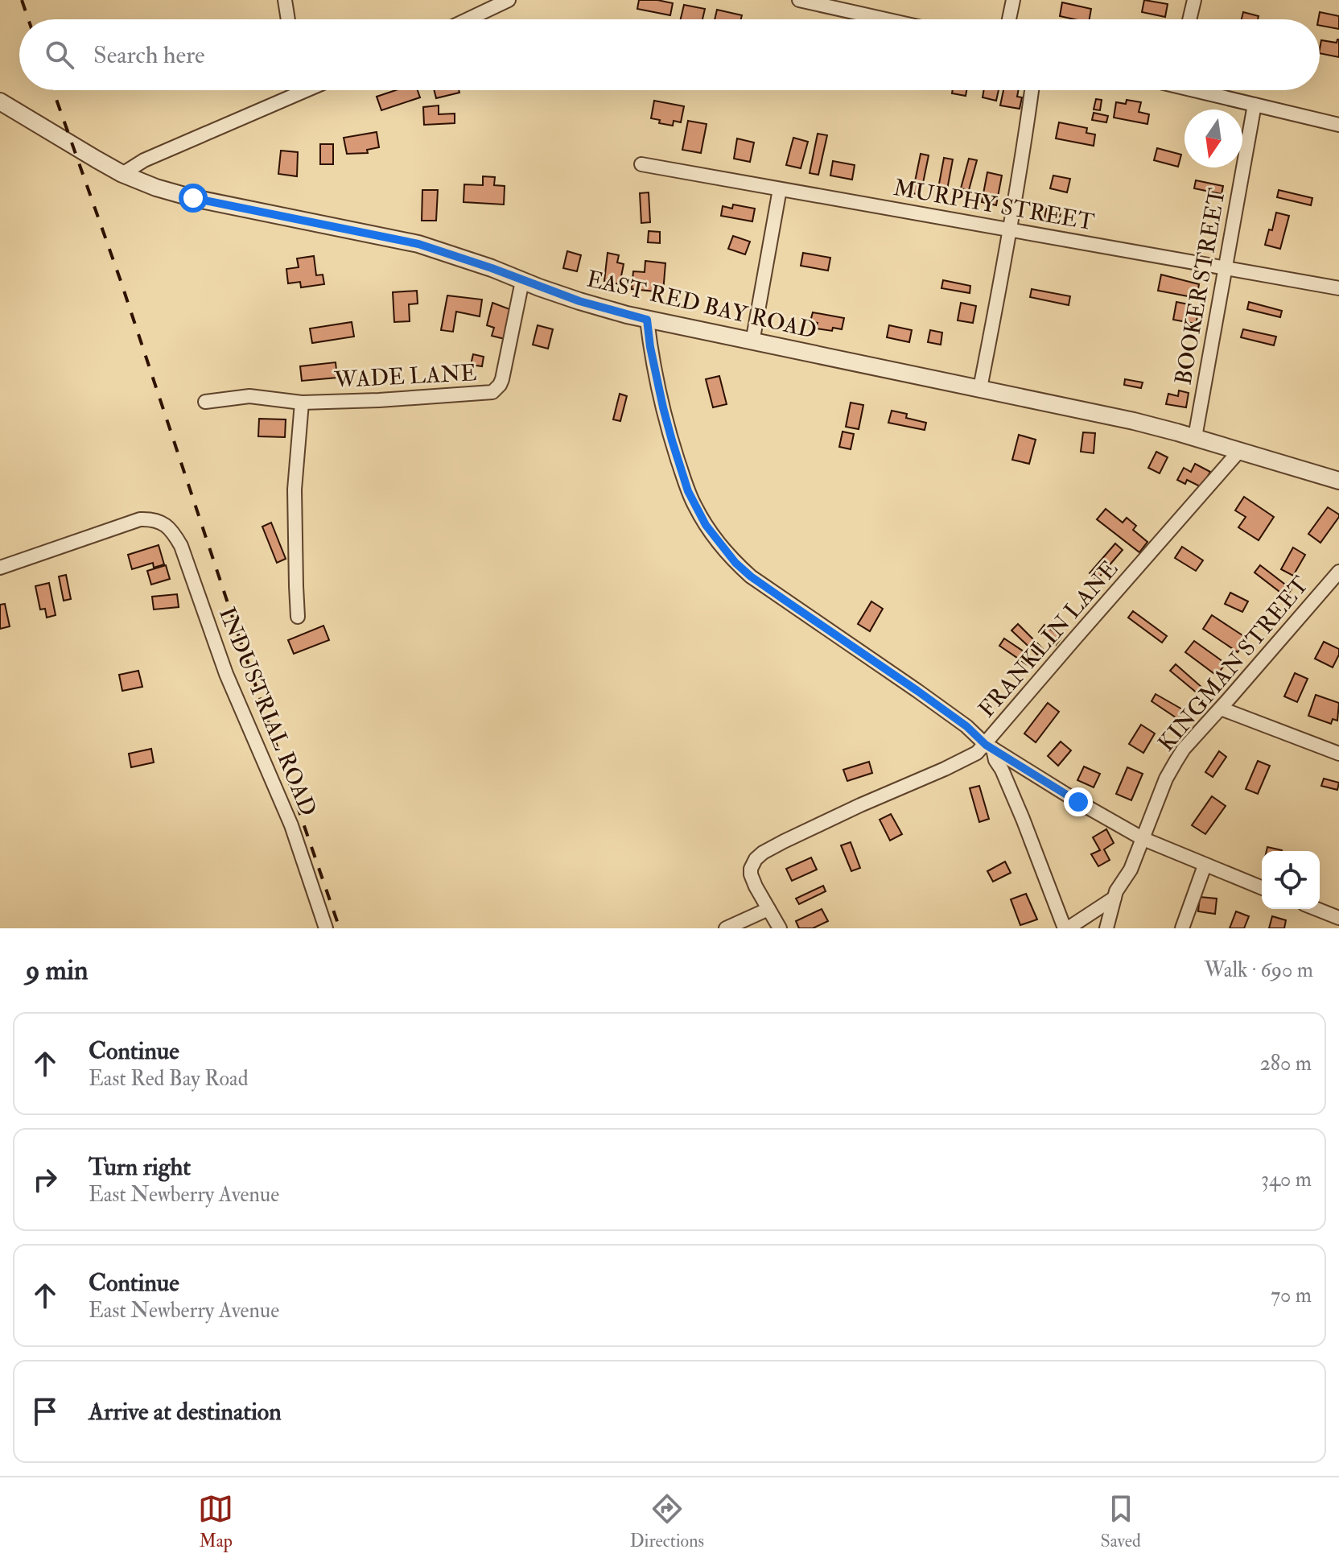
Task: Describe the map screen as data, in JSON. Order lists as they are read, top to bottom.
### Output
{
  "streets": {
    "street": [
      "MURPHY STREET",
      "BOOKER STREET",
      "EAST RED BAY ROAD",
      "WADE LANE",
      "FRANKLIN LANE",
      "KINGMAN STREET",
      "INDUSTRIAL ROAD"
    ]
  },
  "crossings": [
    ["MURPHY STREET", "BOOKER STREET"],
    ["BOOKER STREET", "EAST RED BAY ROAD"],
    ["EAST RED BAY ROAD", "WADE LANE"],
    ["EAST RED BAY ROAD", "FRANKLIN LANE"]
  ],
  "north": "bottom",
  "page": {
    "search": "Search here",
    "heading": ["9 min", "Walk · 690 m"],
    "list": [
      ["Continue", "East Red Bay Road", "280 m"],
      ["Turn right", "East Newberry Avenue", "340 m"],
      ["Continue", "East Newberry Avenue", "70 m"],
      "Arrive at destination"
    ],
    "nav": ["Map", "Directions", "Saved"]
  }
}
